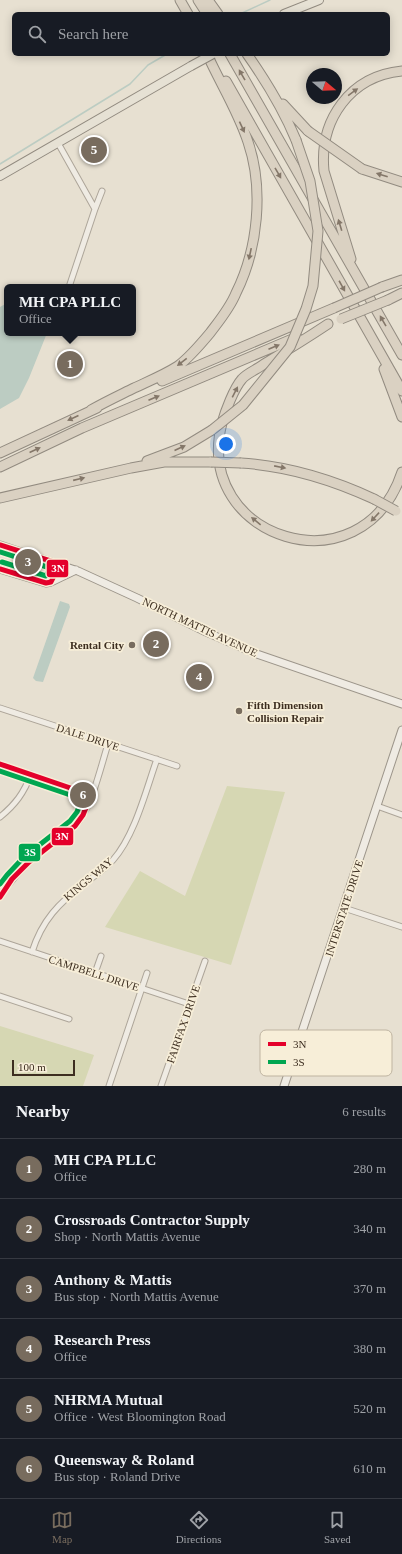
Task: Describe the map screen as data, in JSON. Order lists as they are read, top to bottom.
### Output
{
  "streets": {
    "street": [
      "NORTH MATTIS AVENUE",
      "DALE DRIVE",
      "KINGS WAY",
      "INTERSTATE DRIVE",
      "CAMPBELL DRIVE",
      "FAIRFAX DRIVE"
    ]
  },
  "crossings": [
    ["DALE DRIVE", "KINGS WAY"],
    ["KINGS WAY", "CAMPBELL DRIVE"],
    ["CAMPBELL DRIVE", "FAIRFAX DRIVE"]
  ],
  "places": ["Rental City", "Fifth Dimension Collision Repair"],
  "lines": ["transit line 3N", "transit line 3S"],
  "legend": ["3N", "3S"],
  "scale_bar": "100 m",
  "north": "right",
  "page": {
    "search": "Search here",
    "pins": [
      "5",
      "1",
      "3",
      "2",
      "4",
      "6"
    ],
    "popup": ["MH CPA PLLC", "Office"],
    "scale": "100 m",
    "heading": ["Nearby", "6 results"],
    "list": [
      {
        "mark": "1",
        "name": "MH CPA PLLC",
        "note": "Office",
        "value": "280 m"
      },
      {
        "mark": "2",
        "name": "Crossroads Contractor Supply",
        "note": "Shop · North Mattis Avenue",
        "value": "340 m"
      },
      {
        "mark": "3",
        "name": "Anthony & Mattis",
        "note": "Bus stop · North Mattis Avenue",
        "value": "370 m"
      },
      {
        "mark": "4",
        "name": "Research Press",
        "note": "Office",
        "value": "380 m"
      },
      {
        "mark": "5",
        "name": "NHRMA Mutual",
        "note": "Office · West Bloomington Road",
        "value": "520 m"
      },
      {
        "mark": "6",
        "name": "Queensway & Roland",
        "note": "Bus stop · Roland Drive",
        "value": "610 m"
      }
    ],
    "nav": ["Map", "Directions", "Saved"]
  }
}
